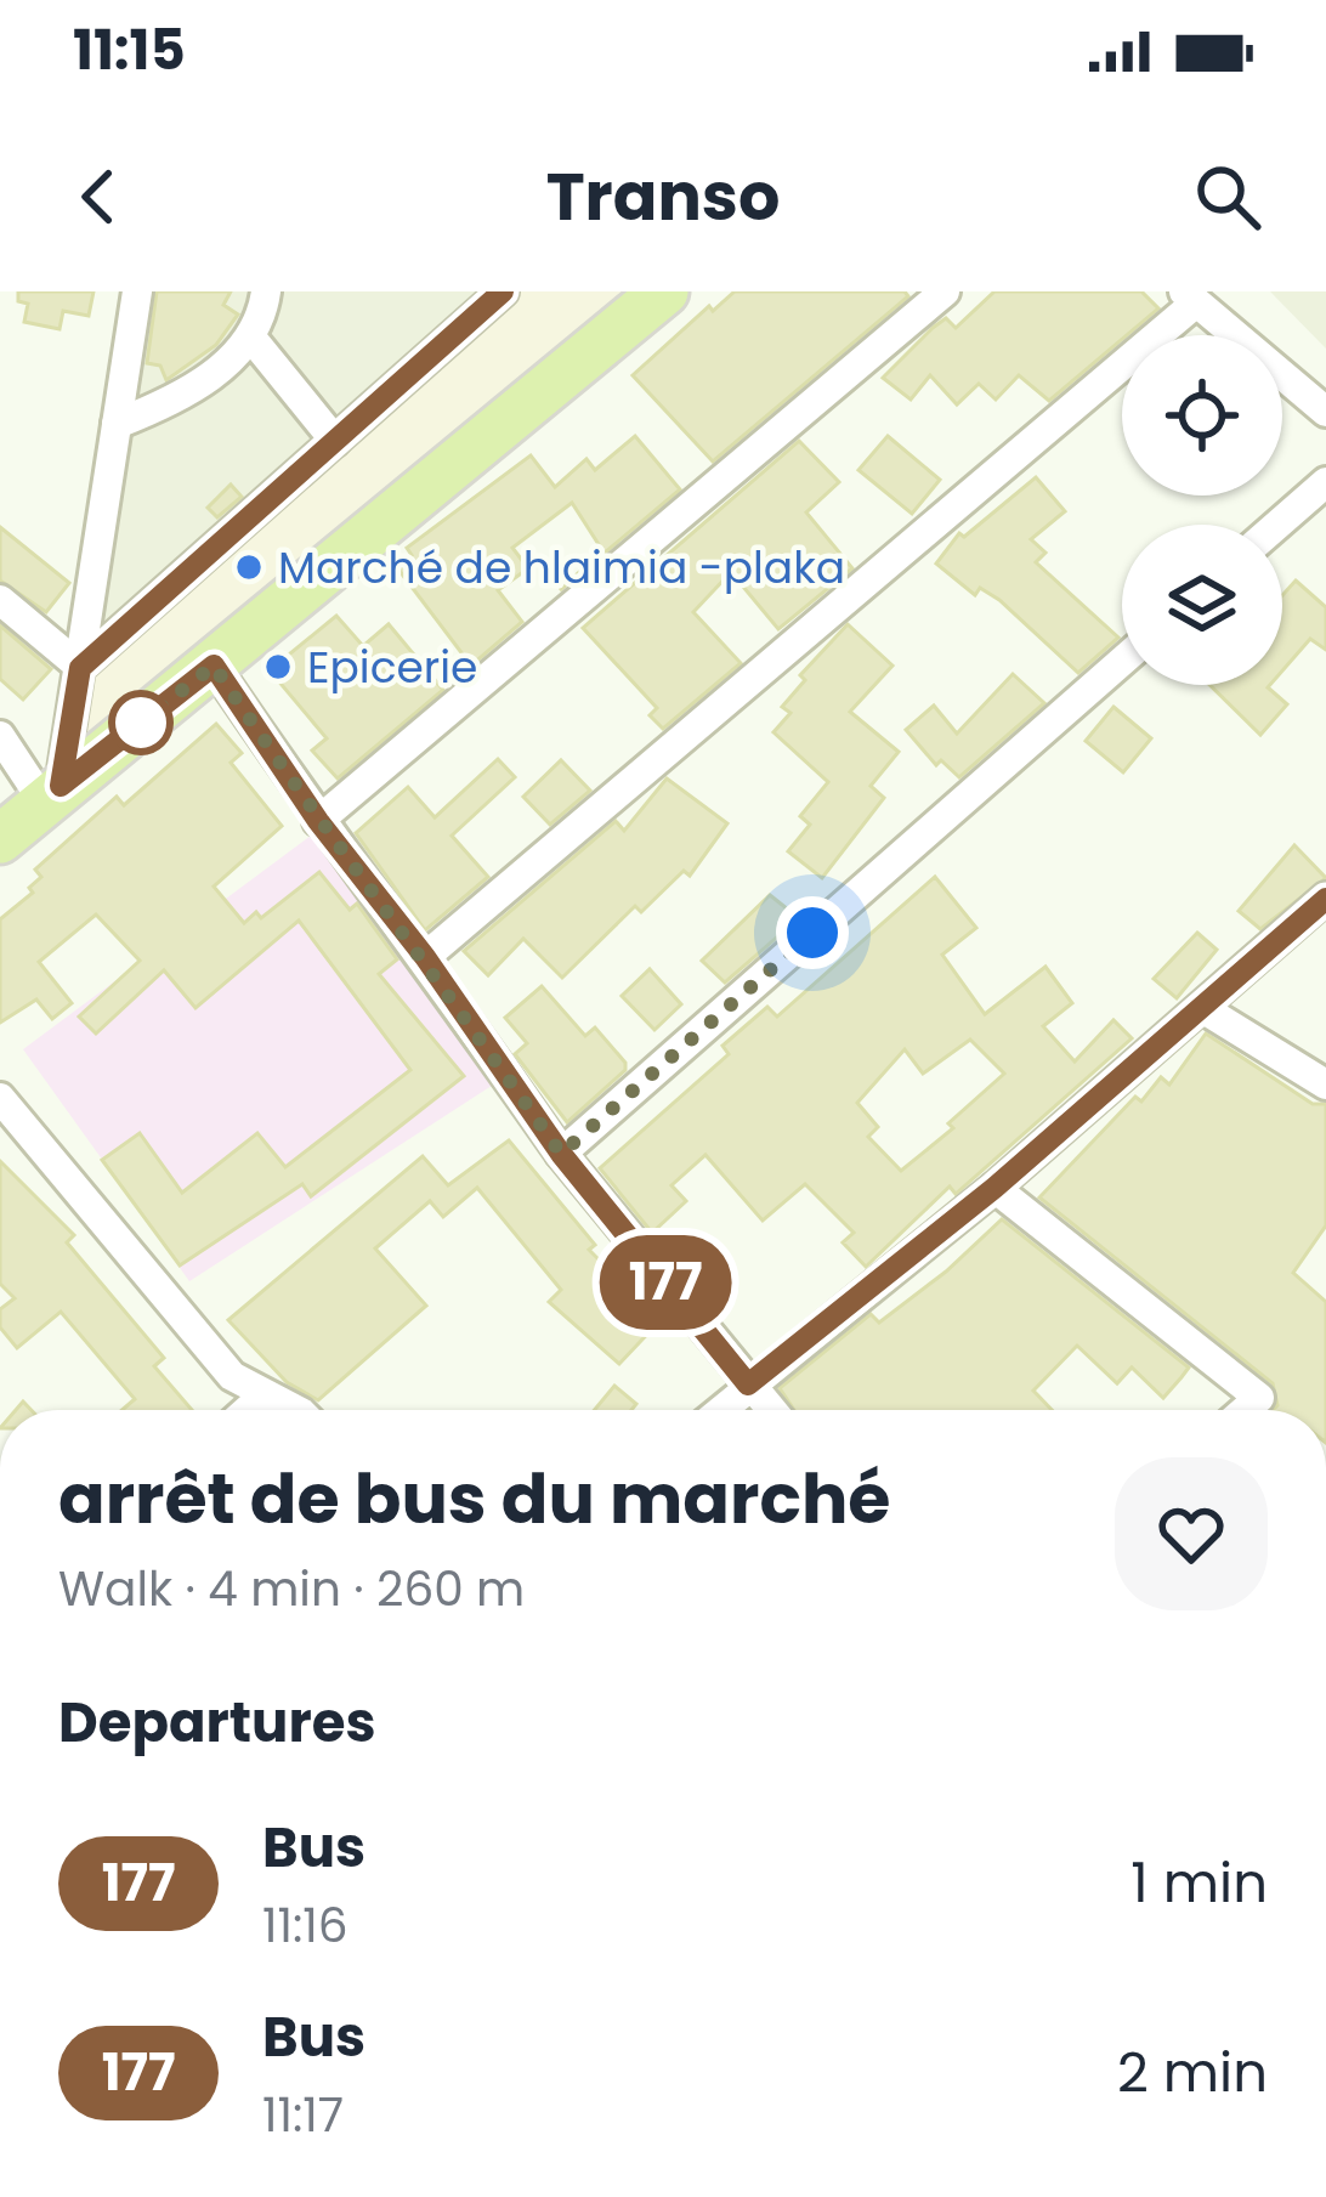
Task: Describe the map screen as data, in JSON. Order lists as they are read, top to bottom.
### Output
{
  "places": ["Marché de hlaimia -plaka", "Epicerie"],
  "lines": ["bus line 177"],
  "page": {
    "status": "11:15",
    "header": "Transo",
    "on_map": "177",
    "heading": [
      ["arrêt de bus du marché", "Walk · 4 min · 260 m"],
      "Departures"
    ],
    "list": [
      {
        "mark": "177",
        "name": "Bus",
        "note": "11:16",
        "value": "1 min"
      },
      {
        "mark": "177",
        "name": "Bus",
        "note": "11:17",
        "value": "2 min"
      }
    ]
  }
}
